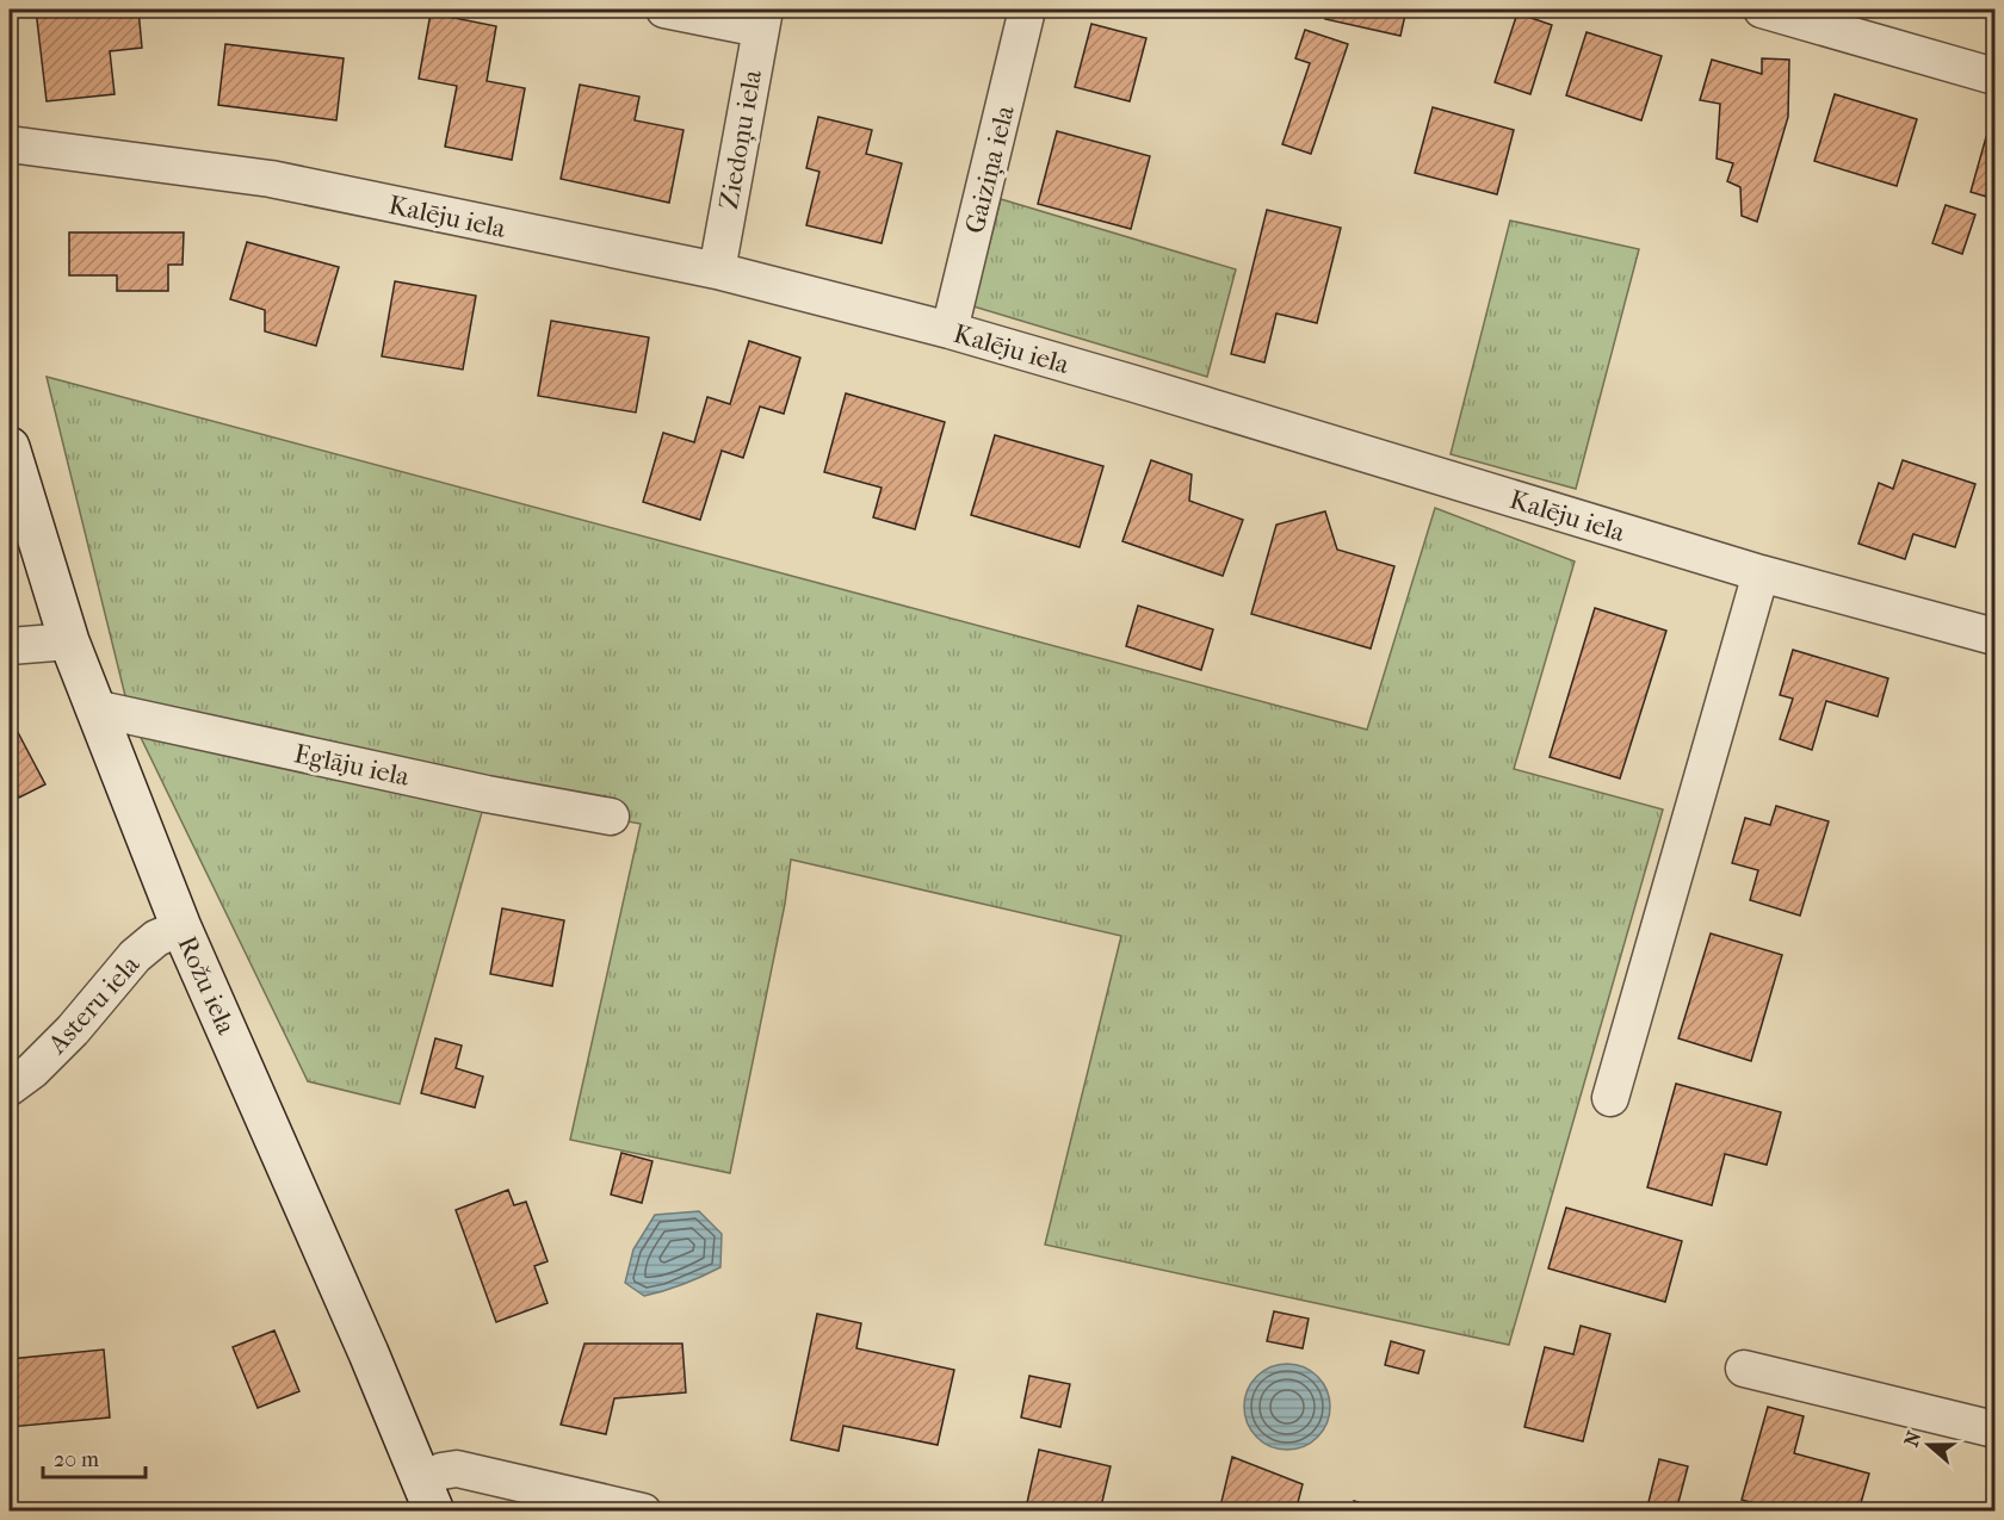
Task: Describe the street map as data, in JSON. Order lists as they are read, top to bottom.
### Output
{
  "streets": {
    "street": [
      "Ziedoņu iela",
      "Gaiziņa iela",
      "Kalēju iela",
      "Eglāju iela",
      "Rožu iela",
      "Asteru iela"
    ]
  },
  "crossings": [
    ["Ziedoņu iela", "Kalēju iela"],
    ["Gaiziņa iela", "Kalēju iela"],
    ["Eglāju iela", "Rožu iela"],
    ["Rožu iela", "Asteru iela"]
  ],
  "scale_bar": "20 m",
  "north": "left"
}
